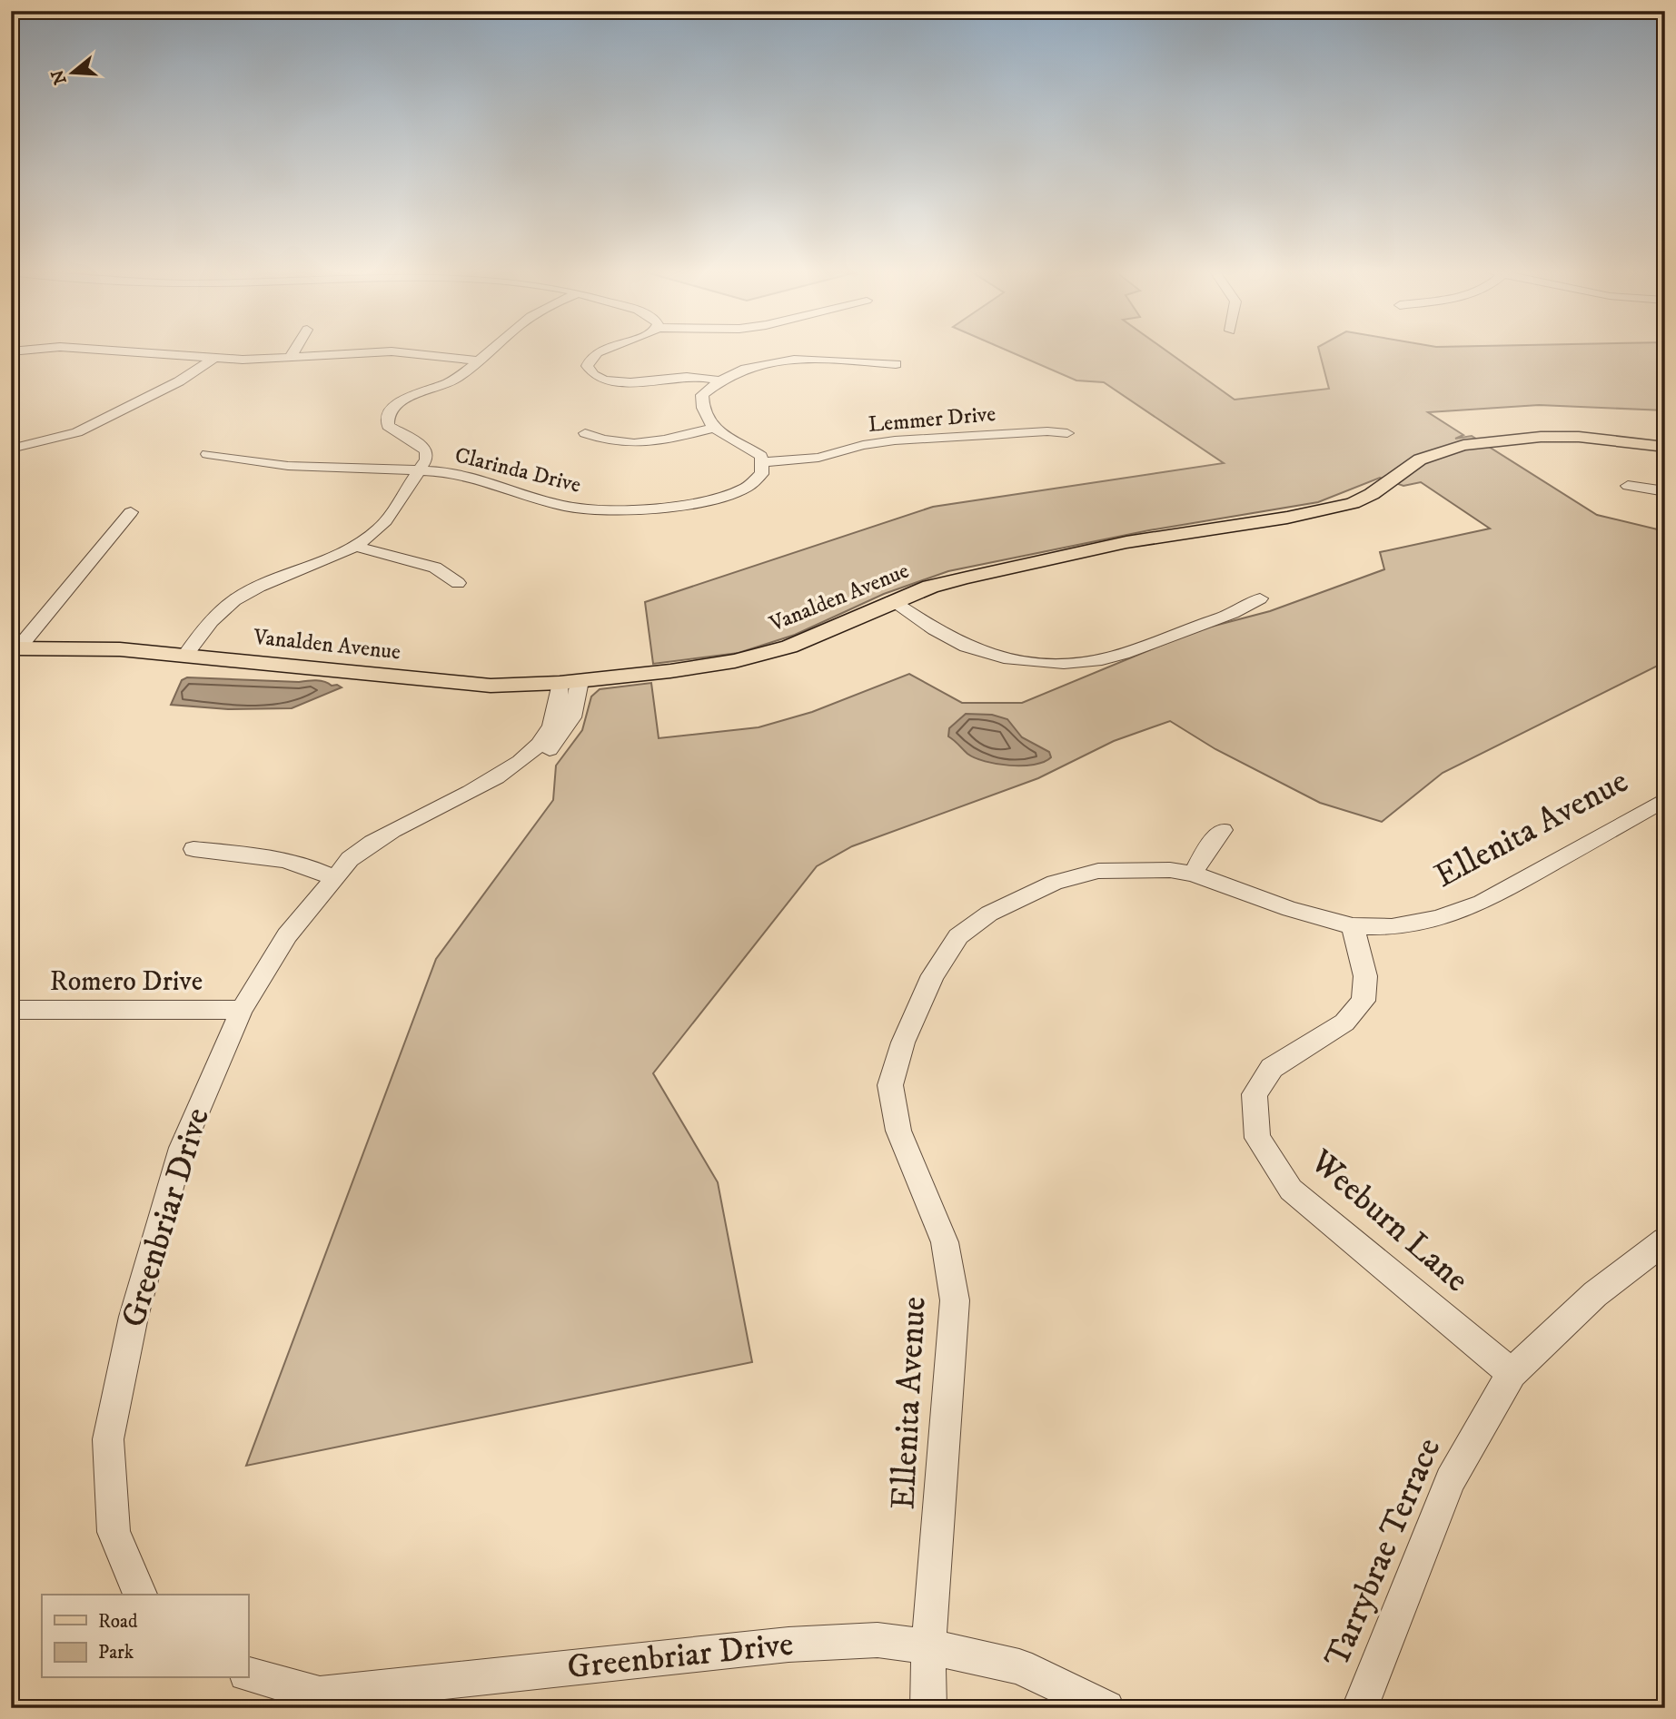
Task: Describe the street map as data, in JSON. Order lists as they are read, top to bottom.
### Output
{
  "streets": {
    "main road": ["Vanalden Avenue"],
    "street": [
      "Lemmer Drive",
      "Clarinda Drive",
      "Ellenita Avenue",
      "Romero Drive",
      "Greenbriar Drive",
      "Weeburn Lane",
      "Tarrybrae Terrace"
    ]
  },
  "crossings": [
    ["Lemmer Drive", "Clarinda Drive"],
    ["Ellenita Avenue", "Greenbriar Drive"],
    ["Ellenita Avenue", "Weeburn Lane"],
    ["Romero Drive", "Greenbriar Drive"],
    ["Weeburn Lane", "Tarrybrae Terrace"]
  ],
  "legend": ["Road", "Park"],
  "north": "left"
}
